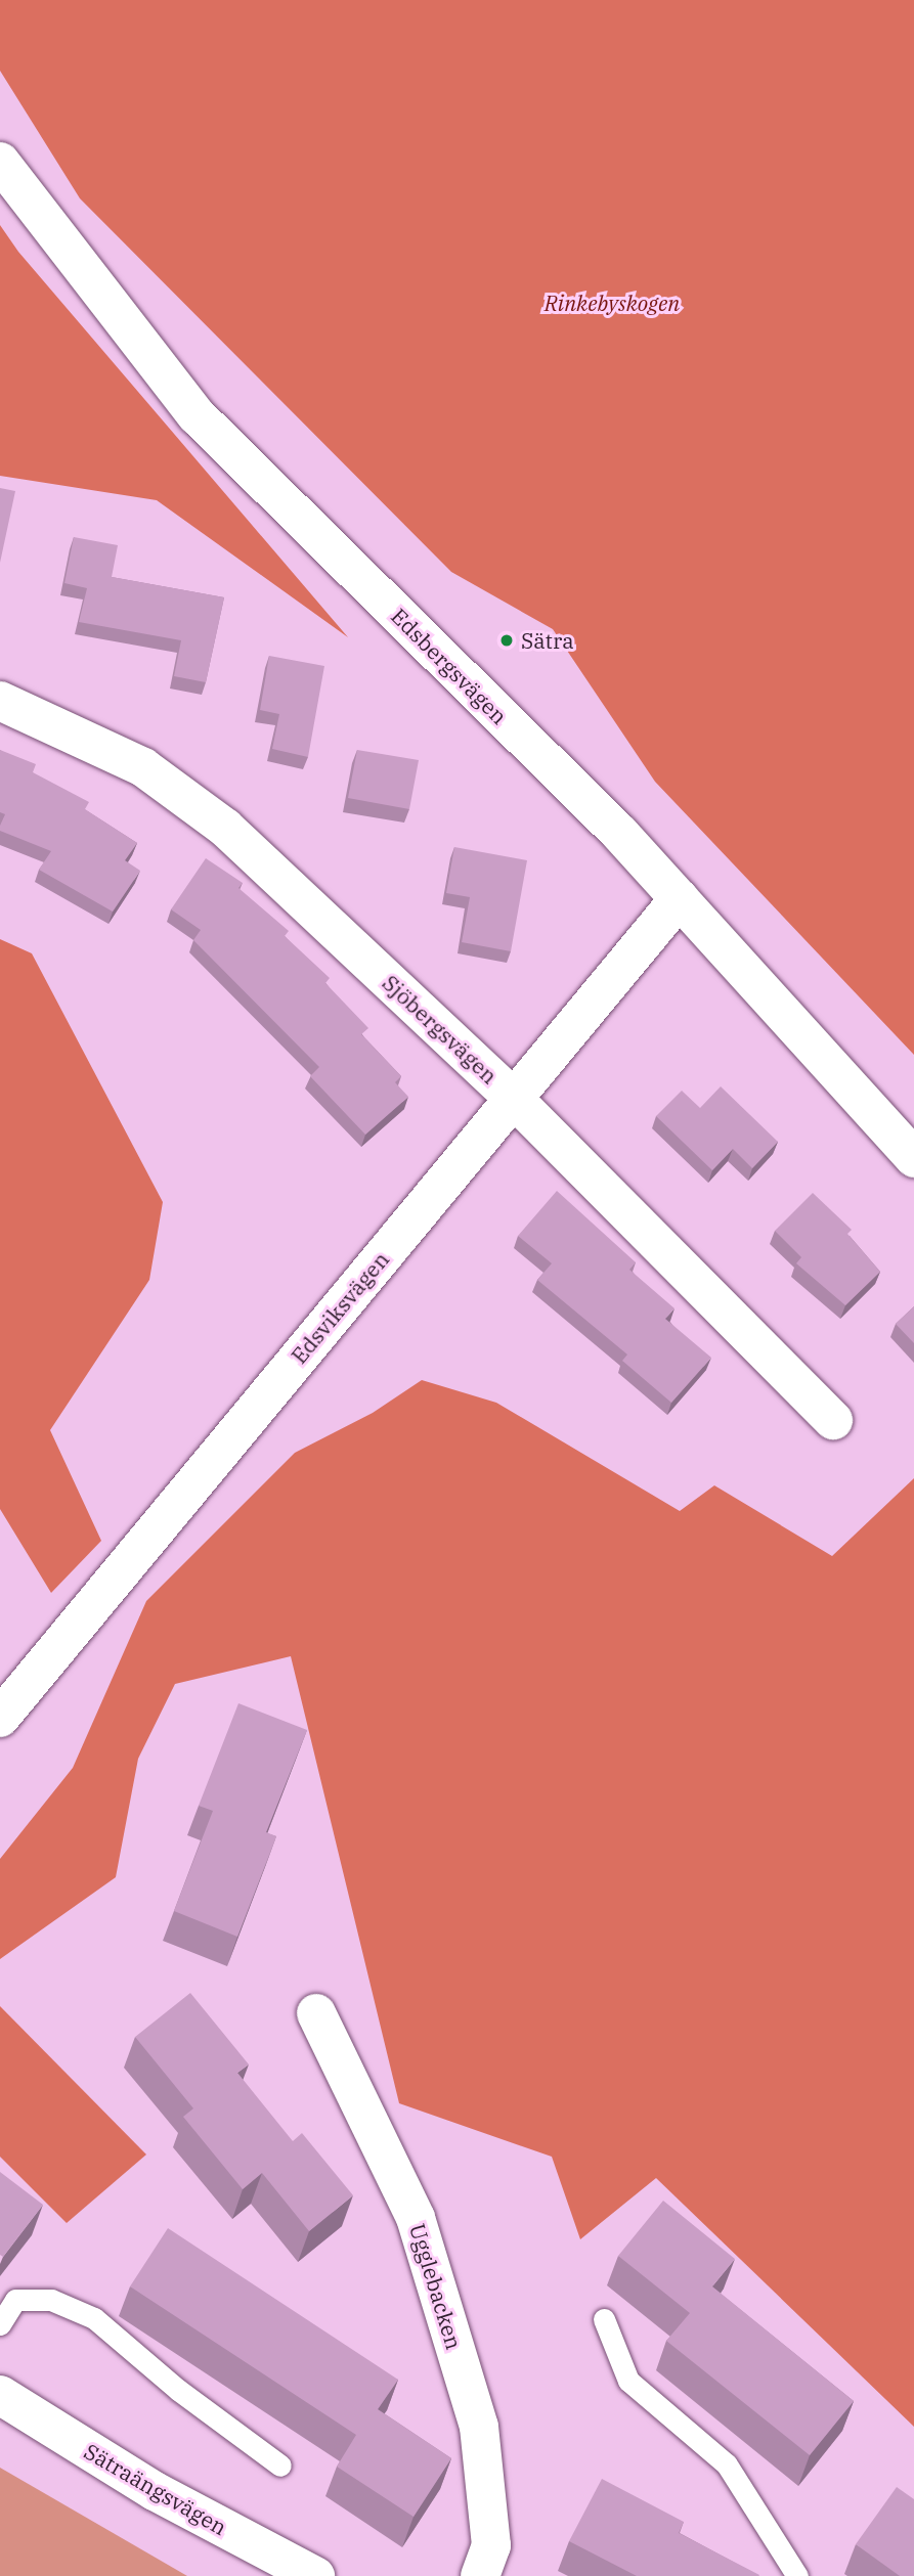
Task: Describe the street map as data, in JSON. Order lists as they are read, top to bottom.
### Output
{
  "streets": {
    "street": [
      "Edsbergsvägen",
      "Sjöbergsvägen",
      "Edsviksvägen",
      "Ugglebacken",
      "Sätraängsvägen"
    ]
  },
  "crossings": [
    ["Edsbergsvägen", "Edsviksvägen"],
    ["Sjöbergsvägen", "Edsviksvägen"]
  ],
  "parks": ["Rinkebyskogen"],
  "places": ["Sätra"]
}
